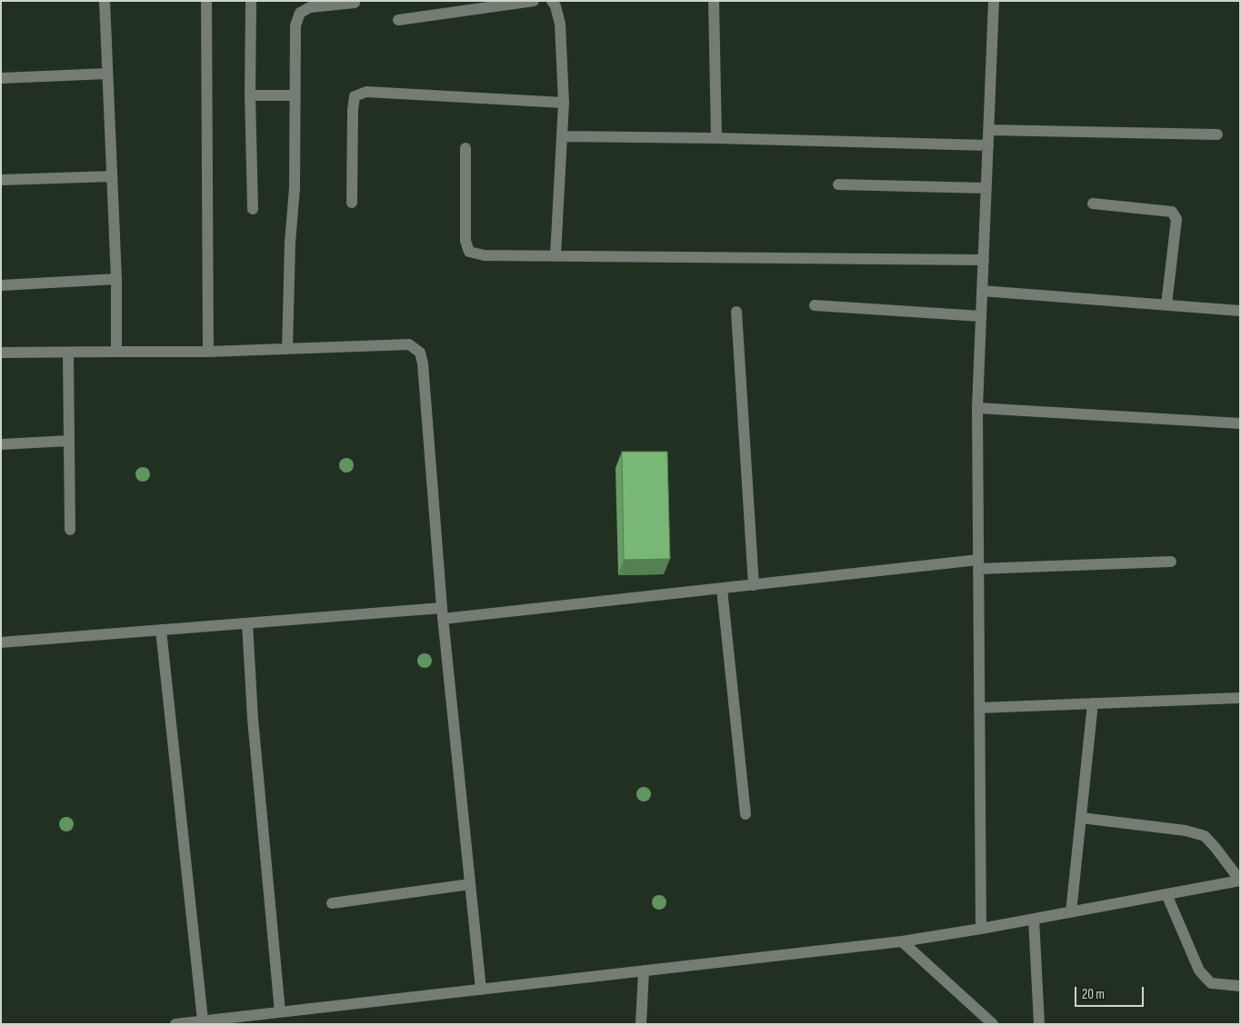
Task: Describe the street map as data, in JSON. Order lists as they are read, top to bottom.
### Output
{
  "scale_bar": "20 m"
}
